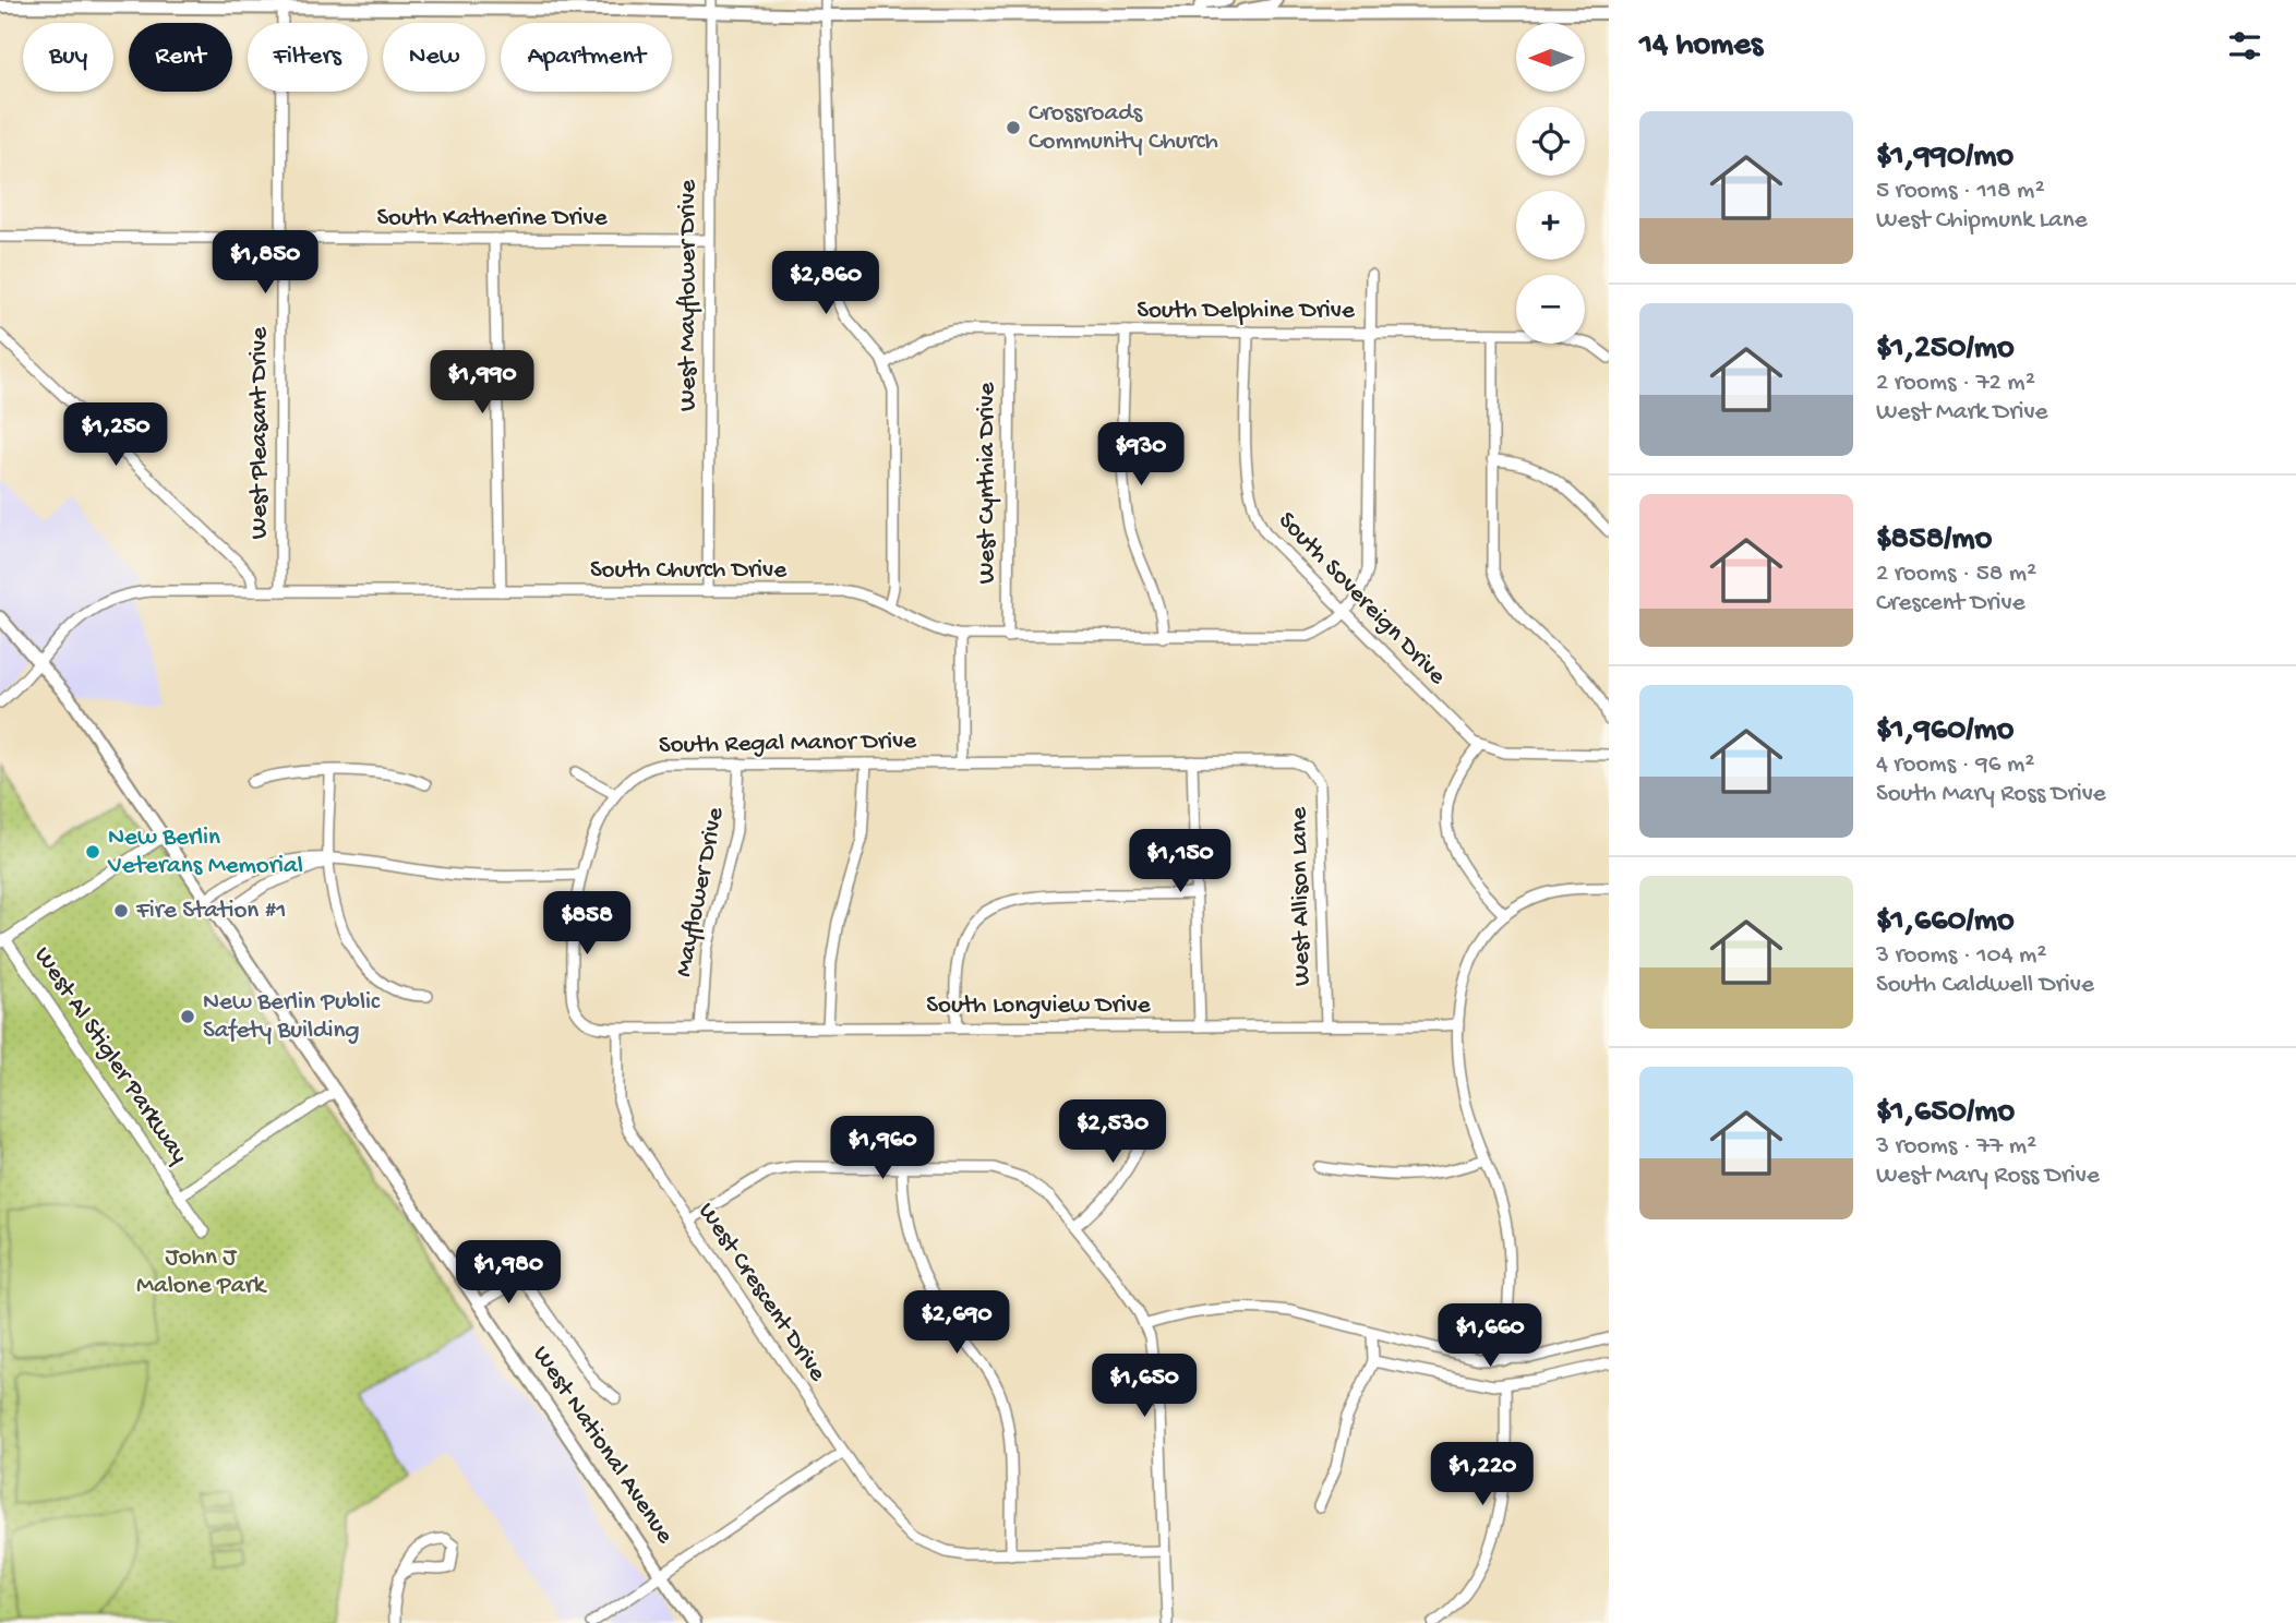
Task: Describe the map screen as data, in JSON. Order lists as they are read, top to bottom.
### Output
{
  "streets": {
    "main road": ["West National Avenue"],
    "street": [
      "South Katherine Drive",
      "West Mayflower Drive",
      "South Delphine Drive",
      "West Pleasant Drive",
      "West Cynthia Drive",
      "South Church Drive",
      "South Sovereign Drive",
      "South Regal Manor Drive",
      "Mayflower Drive",
      "West Allison Lane",
      "South Longview Drive",
      "West Al Stigler Parkway",
      "West Crescent Drive"
    ]
  },
  "crossings": [
    ["South Katherine Drive", "West Mayflower Drive"],
    ["South Katherine Drive", "West Pleasant Drive"],
    ["West Mayflower Drive", "South Church Drive"],
    ["South Delphine Drive", "West Cynthia Drive"],
    ["South Delphine Drive", "South Sovereign Drive"],
    ["West Pleasant Drive", "South Church Drive"],
    ["West Cynthia Drive", "South Church Drive"],
    ["South Church Drive", "South Sovereign Drive"],
    ["South Church Drive", "West National Avenue"],
    ["South Regal Manor Drive", "Mayflower Drive"],
    ["South Regal Manor Drive", "West Allison Lane"],
    ["South Regal Manor Drive", "South Longview Drive"],
    ["South Regal Manor Drive", "West Crescent Drive"],
    ["Mayflower Drive", "South Longview Drive"],
    ["West Allison Lane", "South Longview Drive"],
    ["South Longview Drive", "West Crescent Drive"],
    ["West Al Stigler Parkway", "West National Avenue"]
  ],
  "parks": ["John J Malone Park"],
  "places": [
    "Crossroads Community Church",
    "New Berlin Veterans Memorial",
    "Fire Station #1",
    "New Berlin Public Safety Building"
  ],
  "north": "left",
  "page": {
    "heading": "14 homes",
    "map_buttons": ["+", "−"],
    "chip": [
      "Buy",
      "Rent",
      "Filters",
      "New",
      "Apartment"
    ],
    "list": [
      {
        "name": "$1,990/mo",
        "note": "5 rooms · 118 m² · West Chipmunk Lane"
      },
      {
        "name": "$1,250/mo",
        "note": "2 rooms · 72 m² · West Mark Drive"
      },
      {
        "name": "$858/mo",
        "note": "2 rooms · 58 m² · Crescent Drive"
      },
      {
        "name": "$1,960/mo",
        "note": "4 rooms · 96 m² · South Mary Ross Drive"
      },
      {
        "name": "$1,660/mo",
        "note": "3 rooms · 104 m² · South Caldwell Drive"
      },
      {
        "name": "$1,650/mo",
        "note": "3 rooms · 77 m² · West Mary Ross Drive"
      }
    ],
    "price": [
      "$1,850",
      "$2,860",
      "$1,990",
      "$1,250",
      "$930",
      "$1,150",
      "$858",
      "$2,530",
      "$1,960",
      "$1,980",
      "$2,690",
      "$1,660",
      "$1,650",
      "$1,220"
    ]
  }
}
